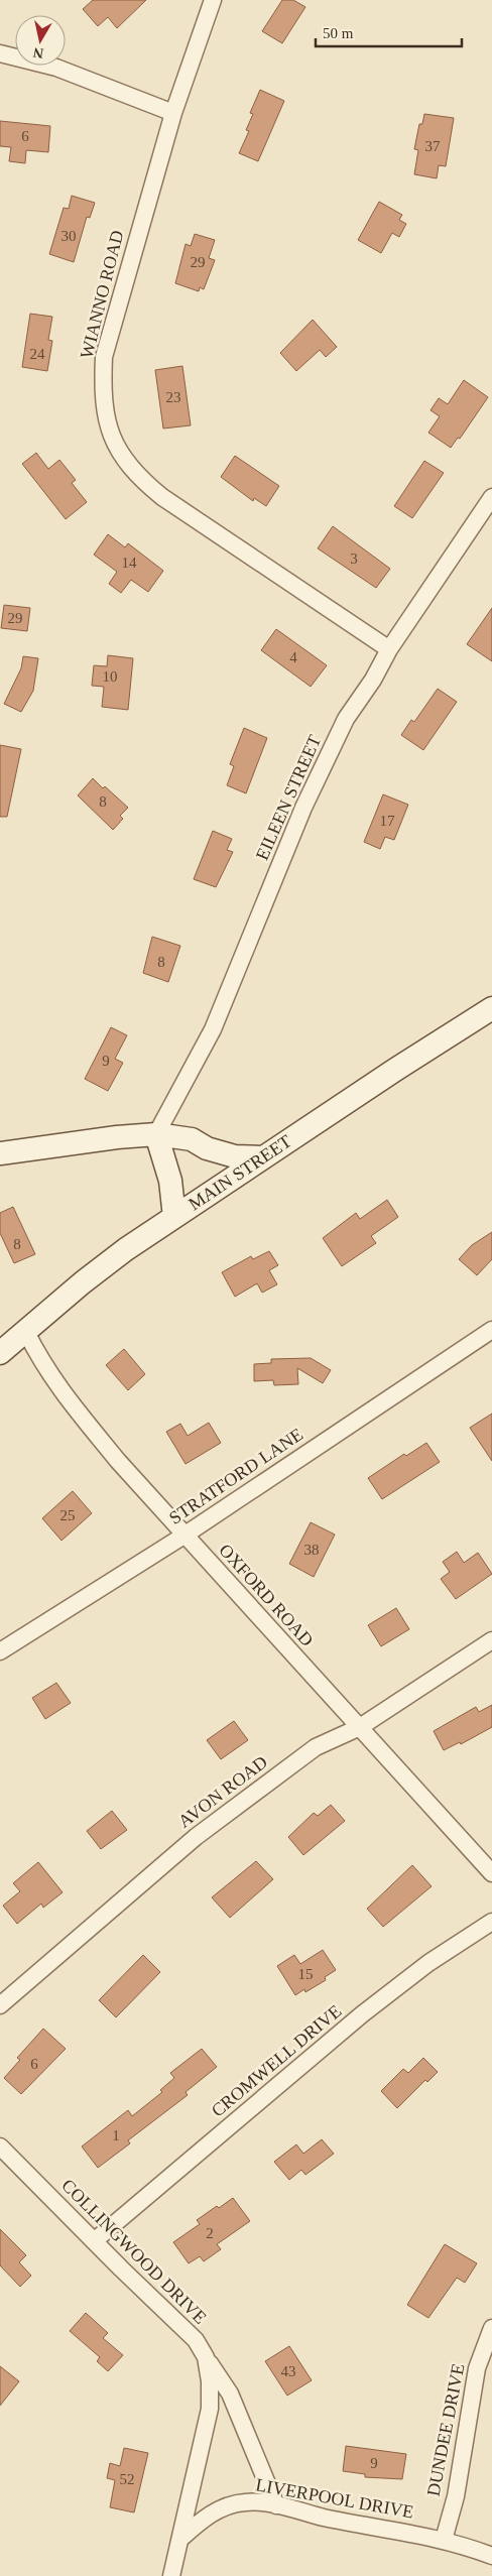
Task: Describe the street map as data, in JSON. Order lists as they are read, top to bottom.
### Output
{
  "streets": {
    "main road": ["MAIN STREET"],
    "street": [
      "WIANNO ROAD",
      "EILEEN STREET",
      "STRATFORD LANE",
      "OXFORD ROAD",
      "AVON ROAD",
      "CROMWELL DRIVE",
      "COLLINGWOOD DRIVE",
      "DUNDEE DRIVE",
      "LIVERPOOL DRIVE"
    ]
  },
  "crossings": [
    ["WIANNO ROAD", "EILEEN STREET"],
    ["MAIN STREET", "OXFORD ROAD"],
    ["STRATFORD LANE", "OXFORD ROAD"],
    ["OXFORD ROAD", "AVON ROAD"],
    ["CROMWELL DRIVE", "COLLINGWOOD DRIVE"],
    ["COLLINGWOOD DRIVE", "LIVERPOOL DRIVE"],
    ["DUNDEE DRIVE", "LIVERPOOL DRIVE"]
  ],
  "house_numbers": [
    "6",
    "37",
    "30",
    "29",
    "24",
    "23",
    "3",
    "14",
    "29",
    "4",
    "10",
    "8",
    "17",
    "8",
    "9",
    "8",
    "25",
    "38",
    "15",
    "6",
    "1",
    "2",
    "43",
    "9",
    "52"
  ],
  "scale_bar": "50 m",
  "north": "bottom"
}
